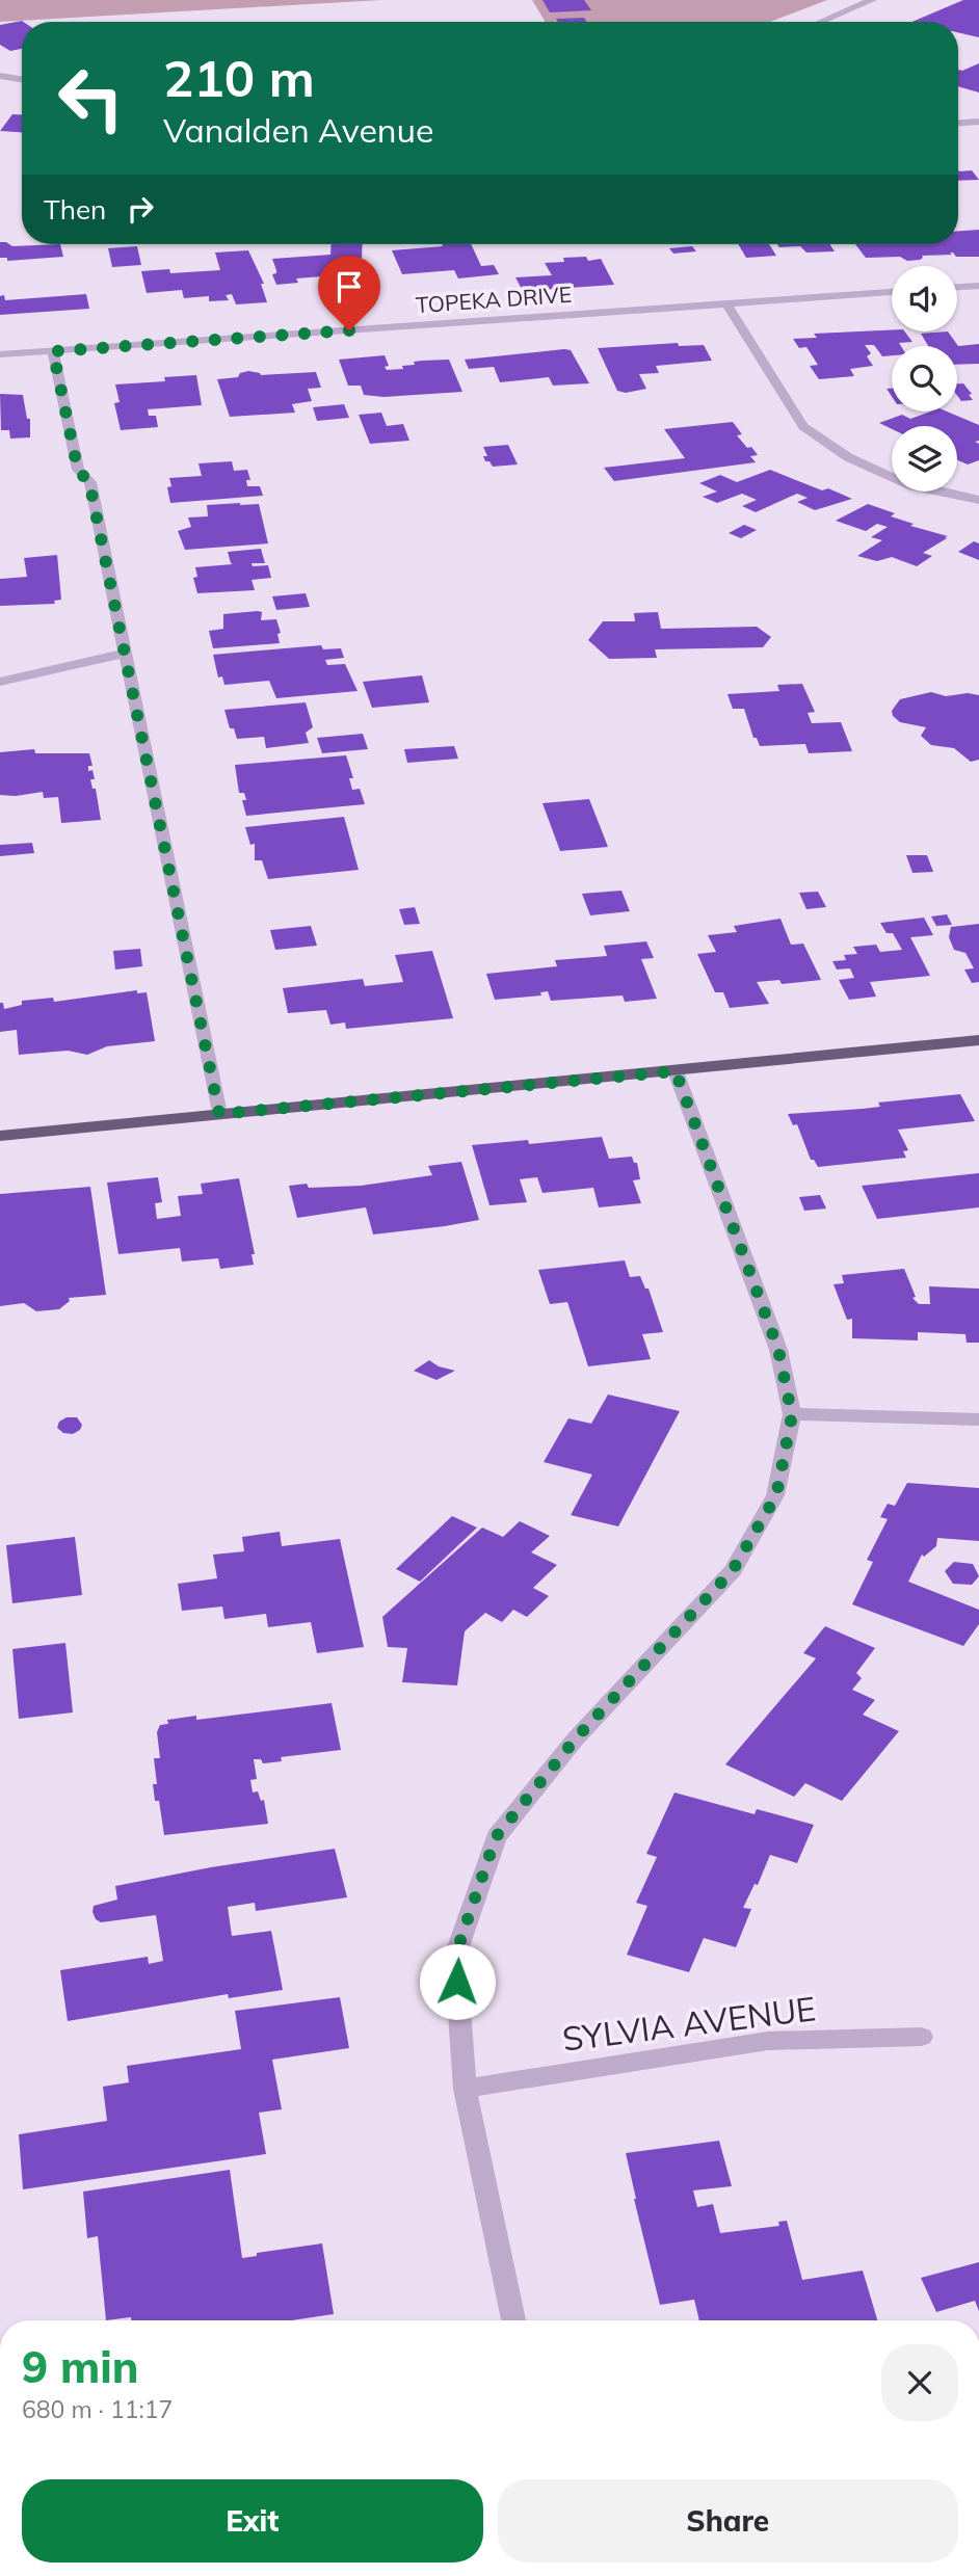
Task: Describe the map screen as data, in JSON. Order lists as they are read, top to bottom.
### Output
{
  "streets": {
    "street": ["TOPEKA DRIVE", "SYLVIA AVENUE"]
  },
  "page": {
    "turn": ["210 m", "Vanalden Avenue"],
    "then": "Then",
    "heading": ["9 min", "680 m · 11:17"],
    "buttons": ["Exit", "Share"]
  }
}
